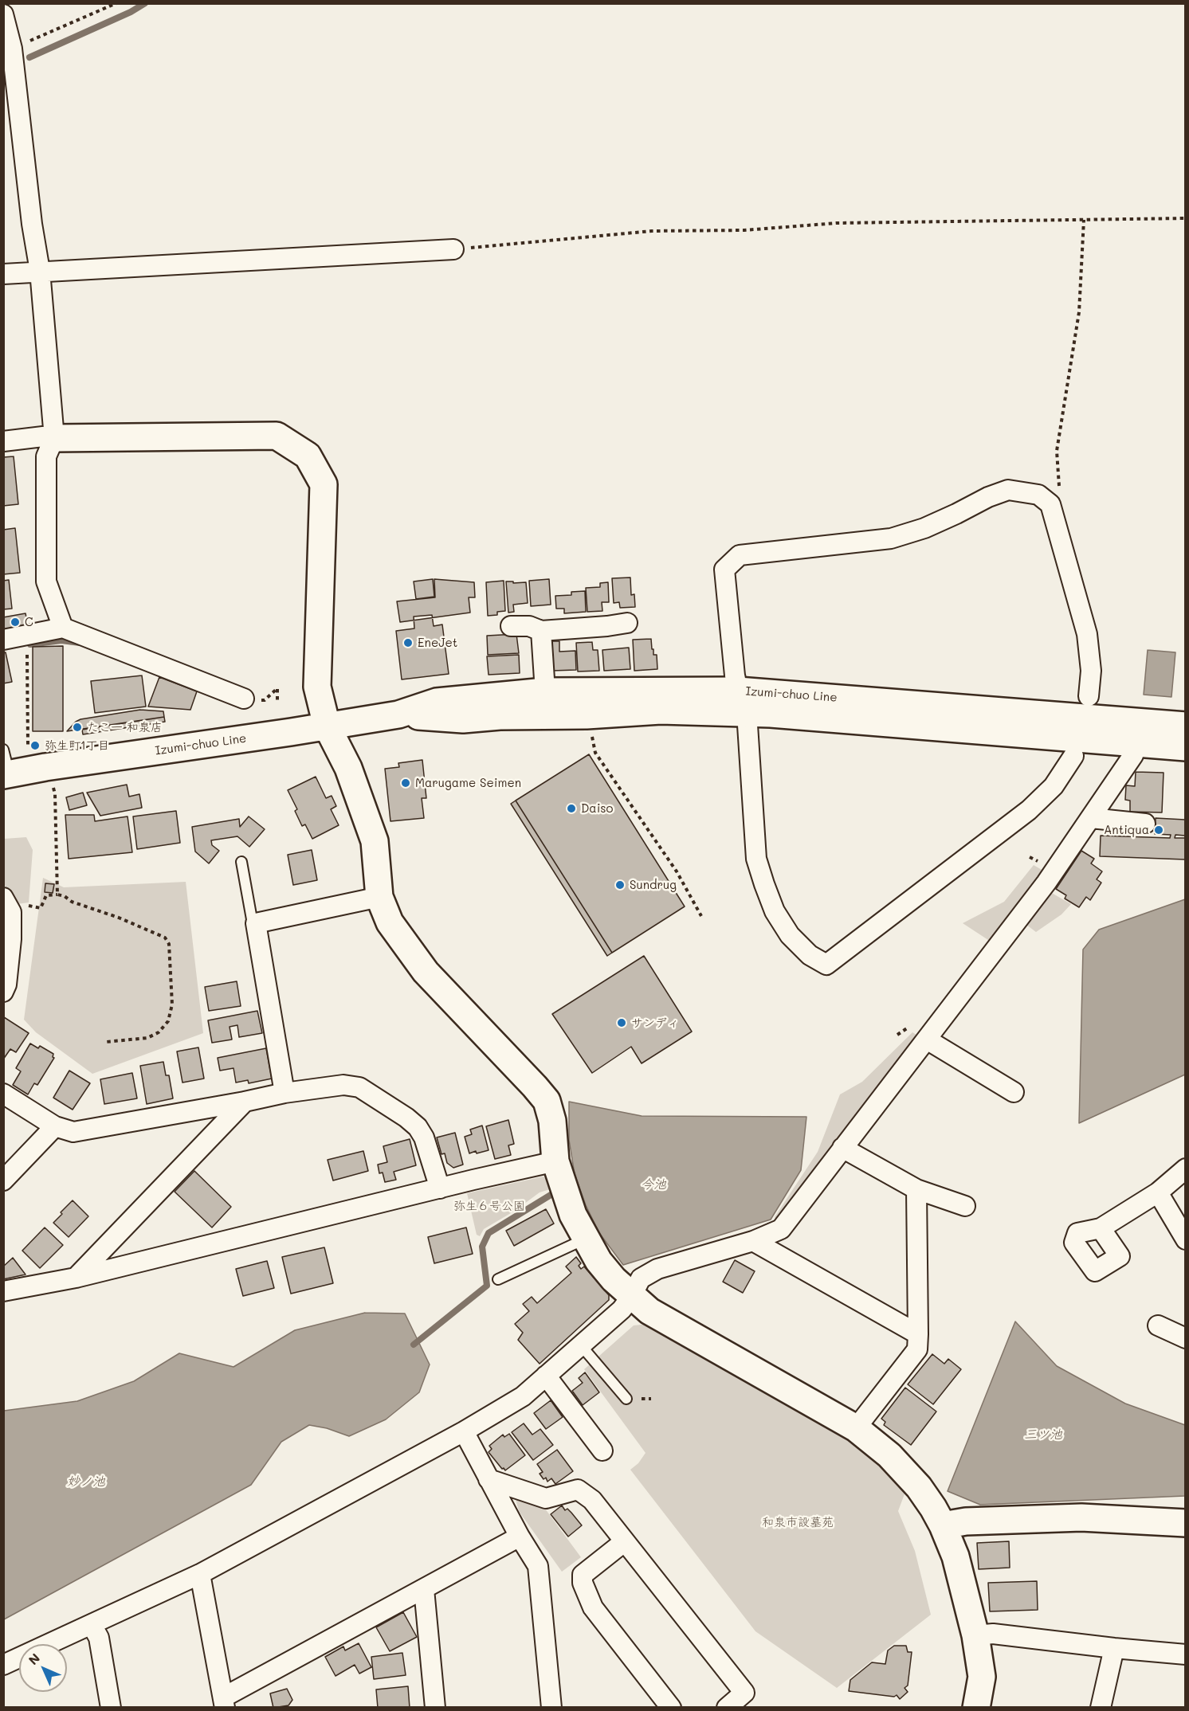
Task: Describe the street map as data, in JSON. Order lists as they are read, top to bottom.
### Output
{
  "streets": {
    "street": ["Izumi-chuo Line"]
  },
  "water": ["今池", "三ツ池", "妙ノ池"],
  "parks": ["弥生６号公園", "和泉市設墓苑"],
  "places": [
    "C",
    "EneJet",
    "たこ一 和泉店",
    "弥生町1丁目",
    "Marugame Seimen",
    "Daiso",
    "Antiqua",
    "Sundrug",
    "サンディ"
  ],
  "north": "top left"
}
